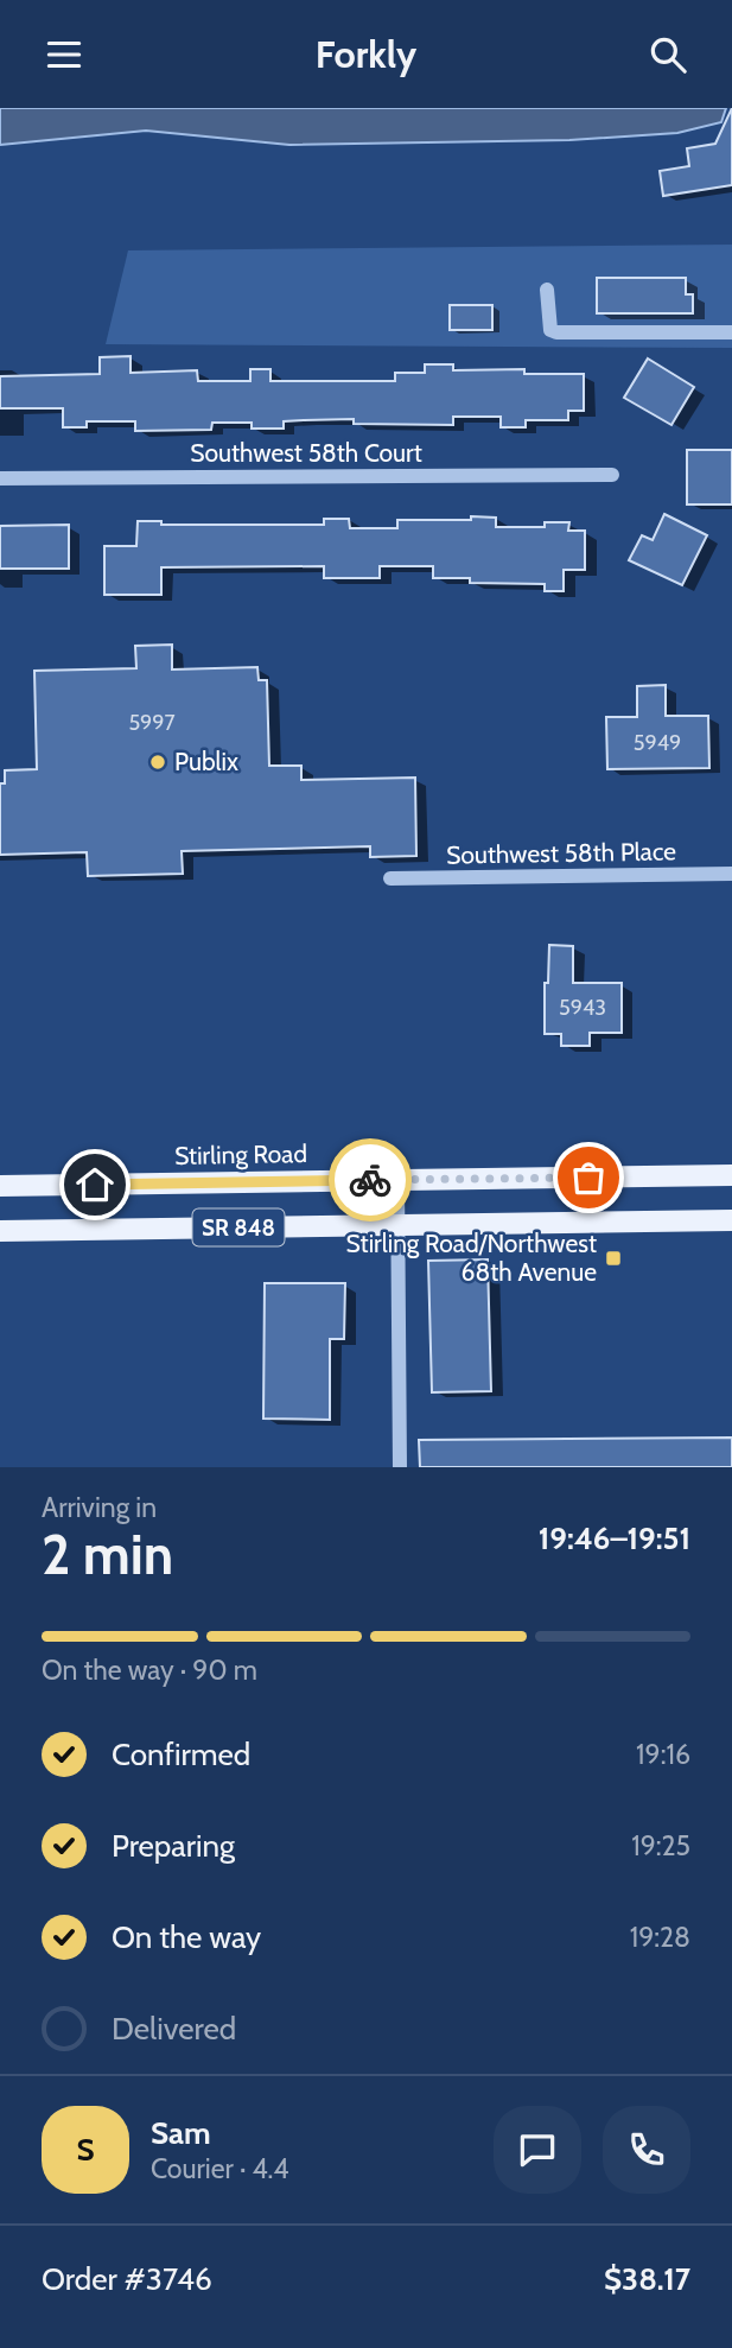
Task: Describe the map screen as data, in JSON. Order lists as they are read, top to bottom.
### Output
{
  "streets": {
    "main road": ["Stirling Road", "SR 848"],
    "street": ["Southwest 58th Court", "Southwest 58th Place"]
  },
  "places": {
    "other": ["Publix"],
    "transit": ["Stirling Road/Northwest 68th Avenue"]
  },
  "house_numbers": ["5997", "5949", "5943"],
  "page": {
    "header": "Forkly",
    "heading": ["2 min", "Arriving in", "19:46–19:51"],
    "panel": [
      "Sam",
      "Courier · 4.4",
      "Order #3746",
      "$38.17"
    ],
    "bar": "On the way · 90 m",
    "list": [
      ["Confirmed", "19:16"],
      ["Preparing", "19:25"],
      ["On the way", "19:28"],
      "Delivered"
    ],
    "round": "S"
  }
}
